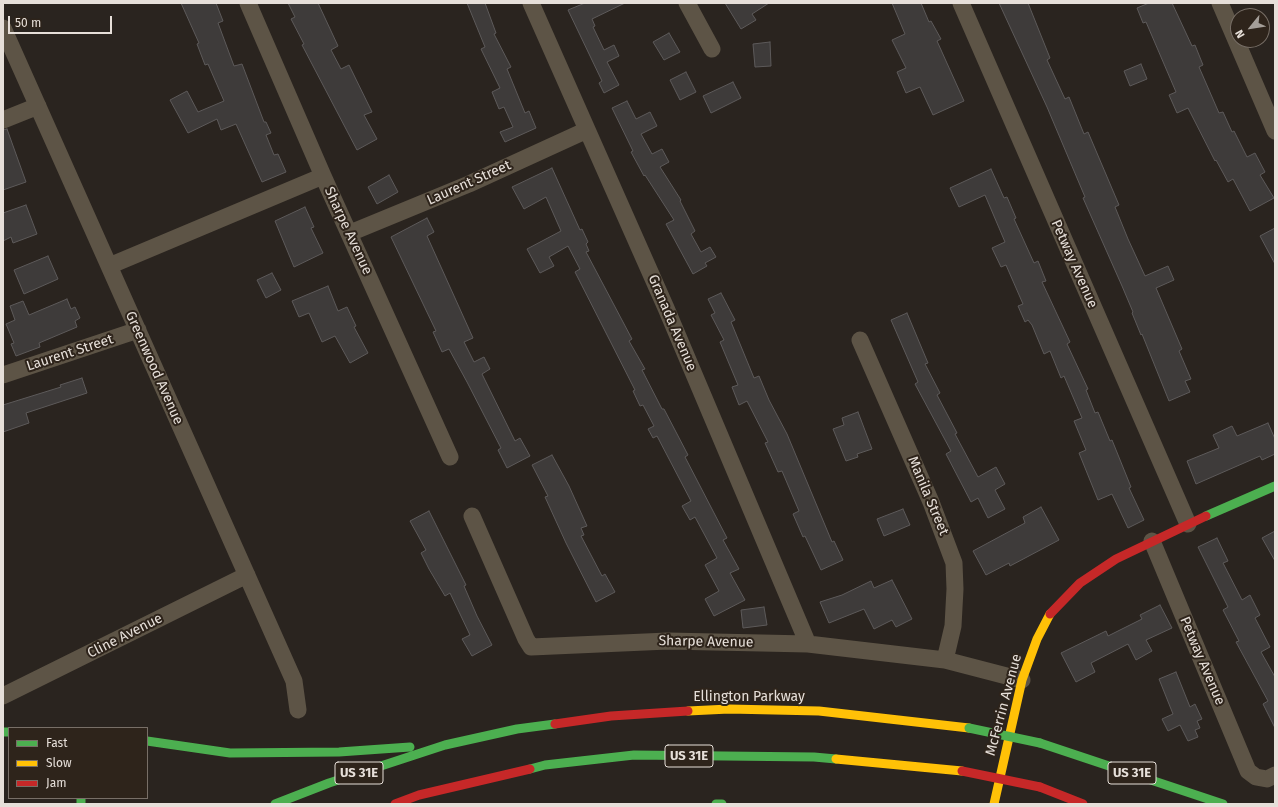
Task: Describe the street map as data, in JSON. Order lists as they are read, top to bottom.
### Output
{
  "streets": {
    "main road": ["Ellington Parkway", "McFerrin Avenue", "US 31E"],
    "street": [
      "Laurent Street",
      "Sharpe Avenue",
      "Petway Avenue",
      "Granada Avenue",
      "Greenwood Avenue",
      "Manila Street",
      "Cline Avenue"
    ]
  },
  "crossings": [
    ["Laurent Street", "Sharpe Avenue"],
    ["Laurent Street", "Granada Avenue"],
    ["Laurent Street", "Greenwood Avenue"],
    ["Sharpe Avenue", "Granada Avenue"],
    ["Sharpe Avenue", "Manila Street"],
    ["Sharpe Avenue", "McFerrin Avenue"],
    ["Petway Avenue", "McFerrin Avenue"],
    ["Greenwood Avenue", "Cline Avenue"]
  ],
  "legend": ["Fast", "Slow", "Jam"],
  "scale_bar": "50 m",
  "north": "bottom left"
}
